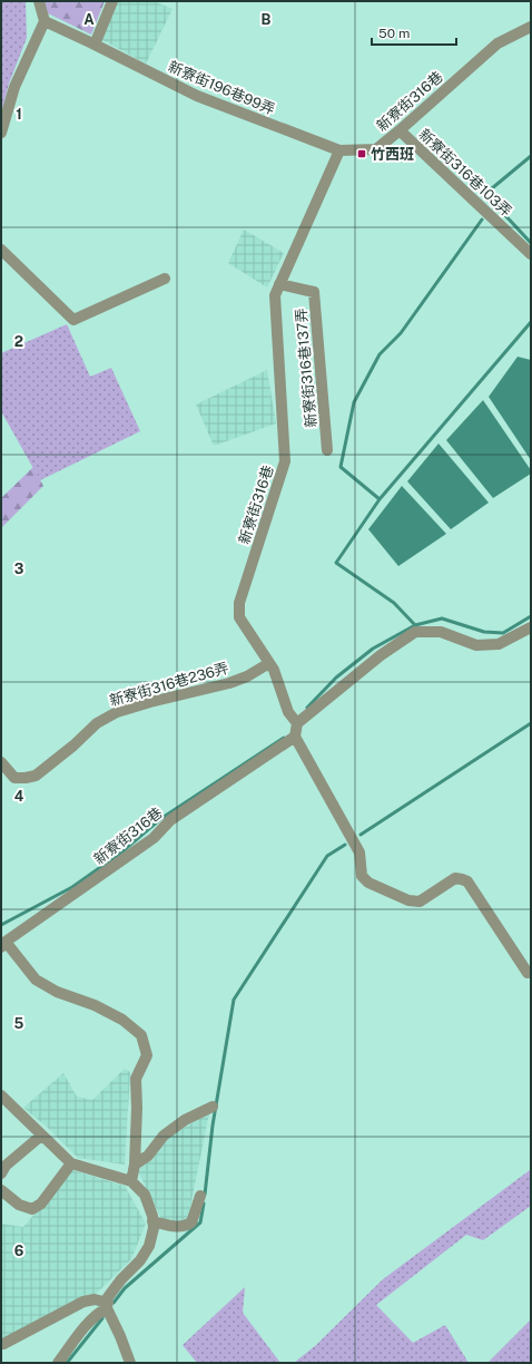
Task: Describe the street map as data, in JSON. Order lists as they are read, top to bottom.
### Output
{
  "streets": {
    "lane": [
      "新寮街196巷99弄",
      "新寮街316巷",
      "新寮街316巷103弄",
      "新寮街316巷137弄",
      "新寮街316巷236弄"
    ]
  },
  "crossings": [
    ["新寮街196巷99弄", "新寮街316巷"],
    ["新寮街316巷", "新寮街316巷103弄"],
    ["新寮街316巷", "新寮街316巷137弄"],
    ["新寮街316巷", "新寮街316巷236弄"]
  ],
  "places": {
    "transit": ["竹西班"]
  },
  "scale_bar": "50 m",
  "grid": {
    "columns": ["A", "B"],
    "rows": [
      "1",
      "2",
      "3",
      "4",
      "5",
      "6"
    ]
  }
}
